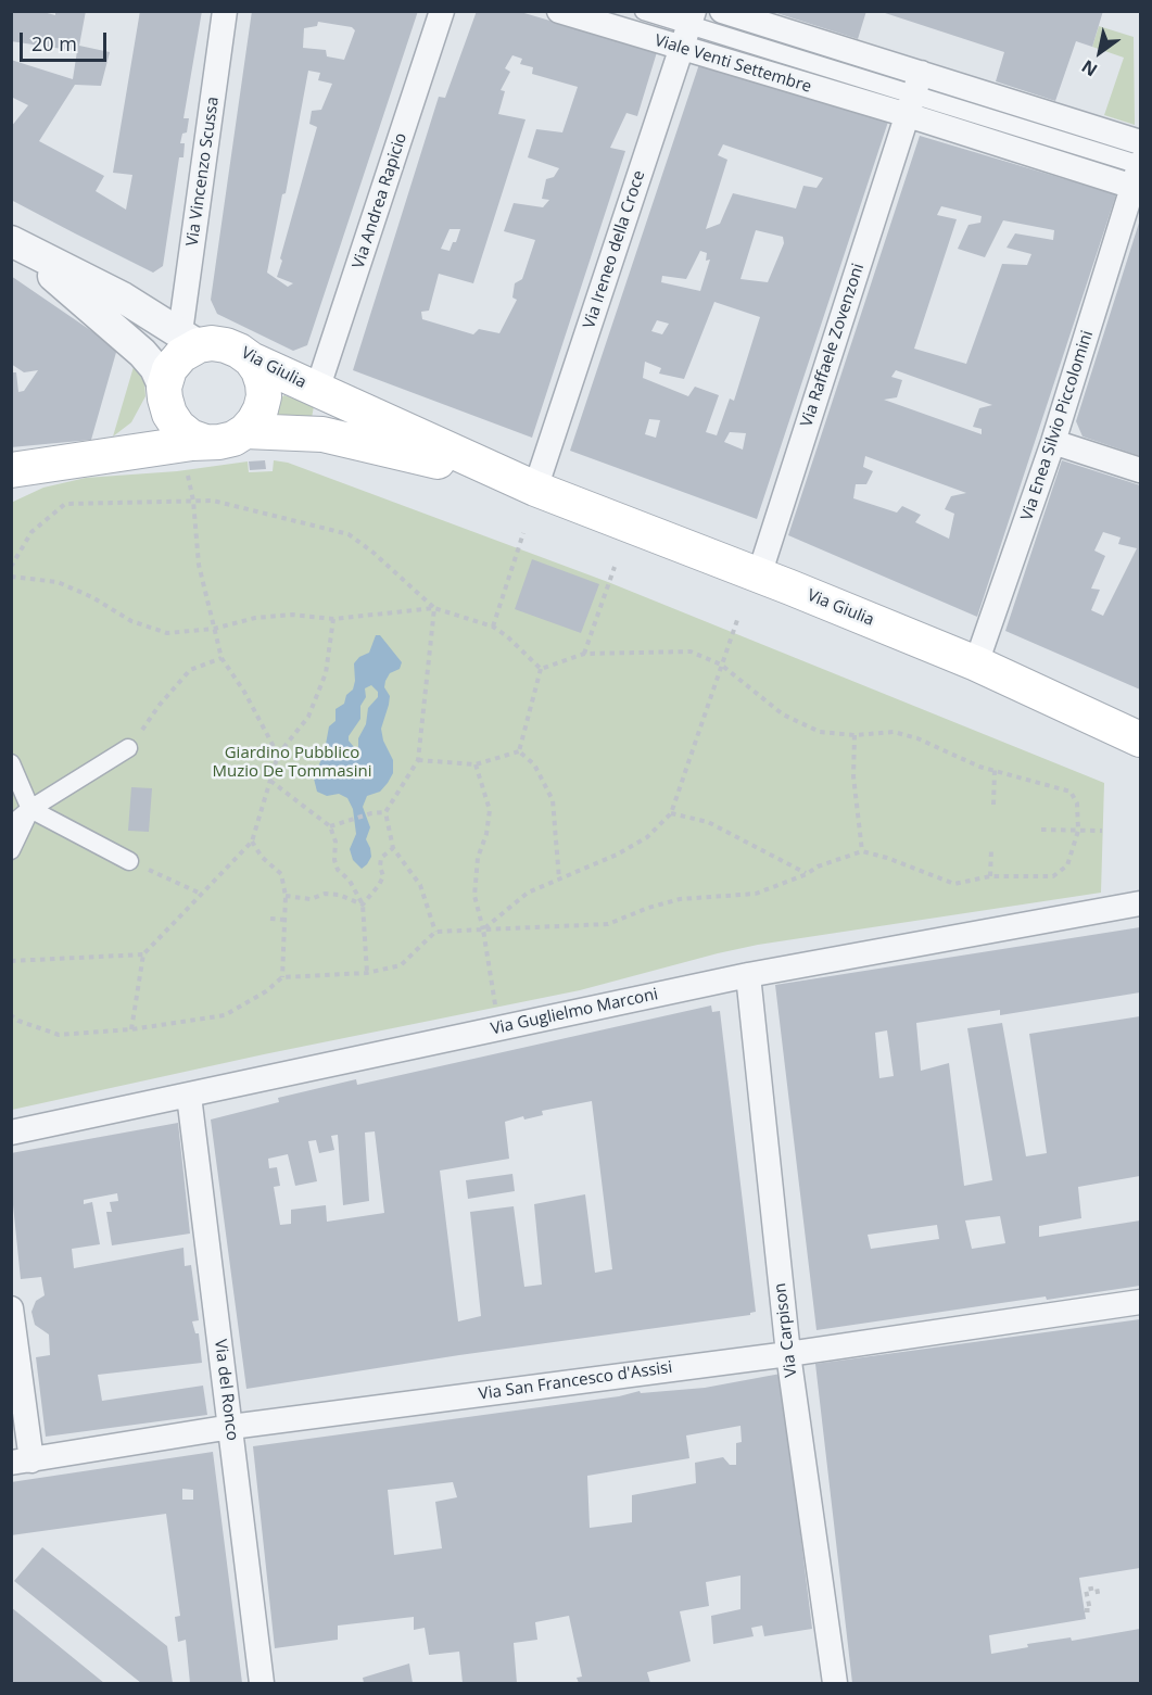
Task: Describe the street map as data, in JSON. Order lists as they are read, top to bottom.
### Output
{
  "streets": {
    "main road": ["Via Giulia"],
    "street": [
      "Viale Venti Settembre",
      "Via Vincenzo Scussa",
      "Via Andrea Rapicio",
      "Via Ireneo della Croce",
      "Via Raffaele Zovenzoni",
      "Via Enea Silvio Piccolomini",
      "Via Guglielmo Marconi",
      "Via Carpison",
      "Via San Francesco d'Assisi",
      "Via del Ronco"
    ]
  },
  "crossings": [
    ["Viale Venti Settembre", "Via Ireneo della Croce"],
    ["Viale Venti Settembre", "Via Raffaele Zovenzoni"],
    ["Viale Venti Settembre", "Via Enea Silvio Piccolomini"],
    ["Via Vincenzo Scussa", "Via Giulia"],
    ["Via Andrea Rapicio", "Via Giulia"],
    ["Via Ireneo della Croce", "Via Giulia"],
    ["Via Raffaele Zovenzoni", "Via Giulia"],
    ["Via Giulia", "Via Enea Silvio Piccolomini"],
    ["Via Guglielmo Marconi", "Via Carpison"],
    ["Via Guglielmo Marconi", "Via del Ronco"],
    ["Via Carpison", "Via San Francesco d'Assisi"],
    ["Via San Francesco d'Assisi", "Via del Ronco"]
  ],
  "parks": ["Giardino Pubblico Muzio De Tommasini"],
  "scale_bar": "20 m",
  "north": "bottom left"
}
